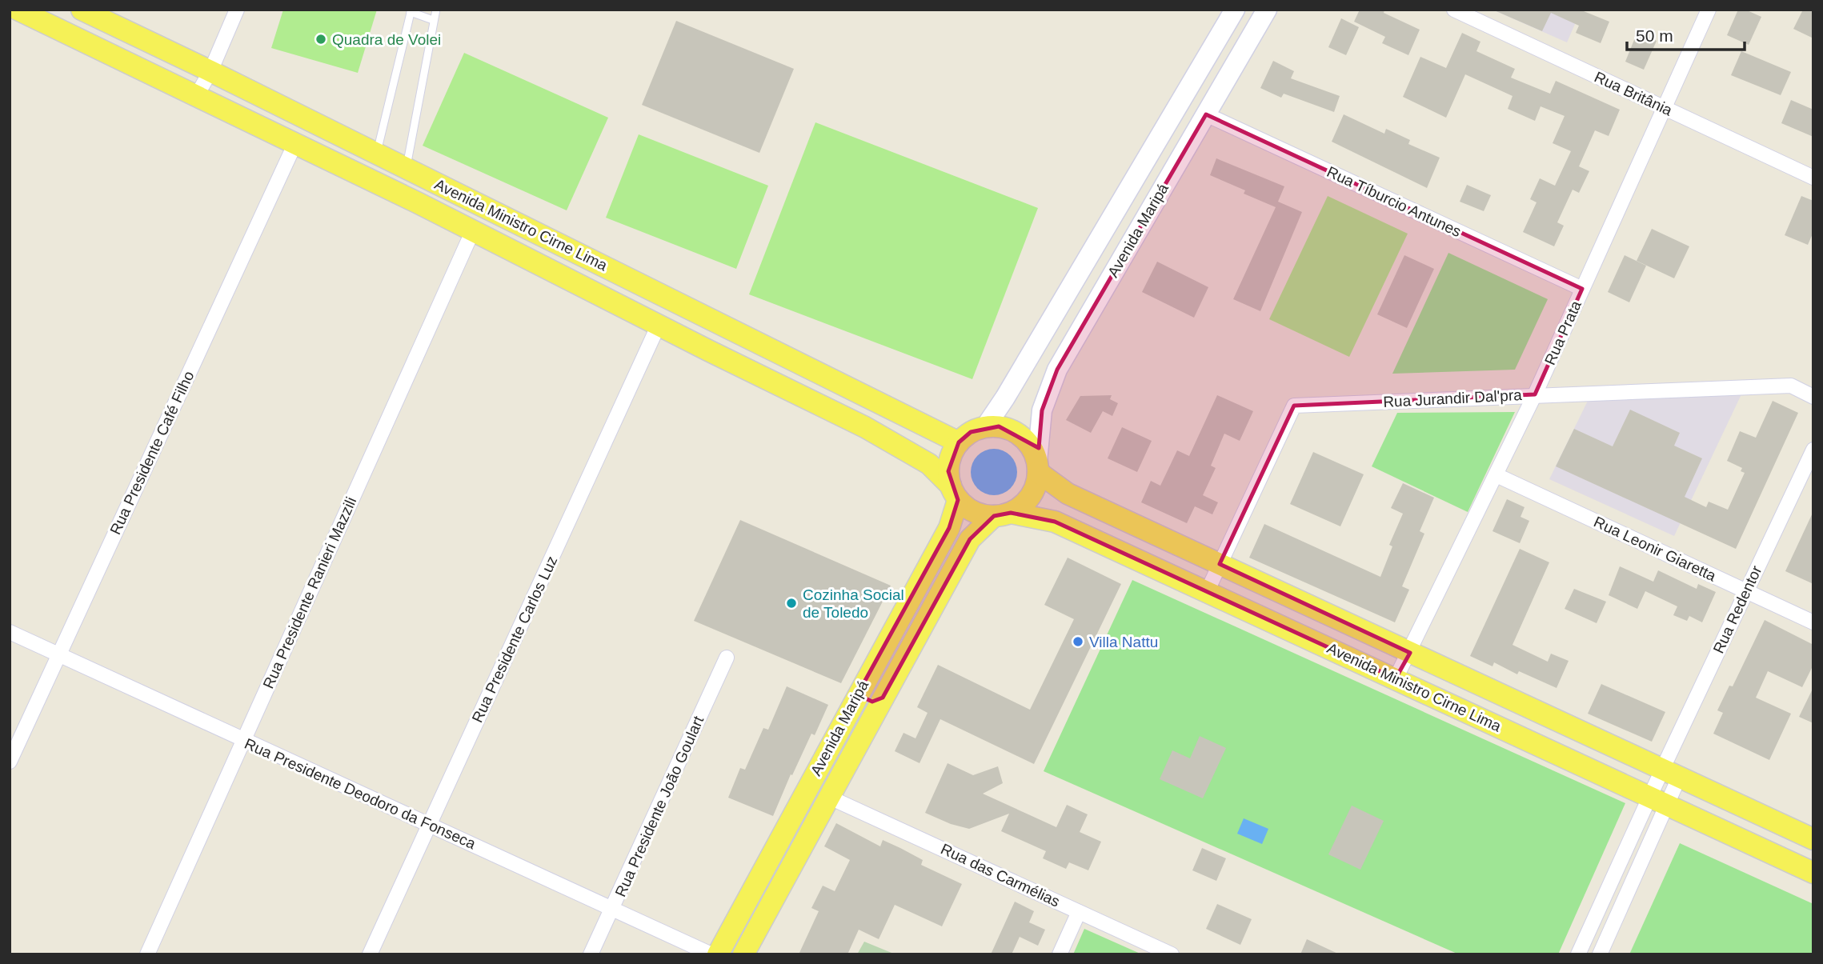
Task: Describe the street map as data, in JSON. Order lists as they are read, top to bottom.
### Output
{
  "streets": {
    "main road": ["Avenida Ministro Cirne Lima", "Avenida Maripá"],
    "street": [
      "Rua Britânia",
      "Rua Tíburcio Antunes",
      "Rua Prata",
      "Rua Jurandir Dal'pra",
      "Rua Presidente Café Filho",
      "Rua Leonir Giaretta",
      "Rua Presidente Ranieri Mazzili",
      "Rua Redentor",
      "Rua Presidente Carlos Luz",
      "Rua Presidente Deodoro da Fonseca",
      "Rua Presidente João Goulart",
      "Rua das Carmélias"
    ]
  },
  "crossings": [
    ["Rua Britânia", "Rua Prata"],
    ["Rua Tíburcio Antunes", "Avenida Maripá"],
    ["Rua Tíburcio Antunes", "Rua Prata"],
    ["Avenida Ministro Cirne Lima", "Avenida Maripá"],
    ["Avenida Ministro Cirne Lima", "Rua Prata"],
    ["Avenida Ministro Cirne Lima", "Rua Jurandir Dal'pra"],
    ["Avenida Ministro Cirne Lima", "Rua Redentor"],
    ["Avenida Maripá", "Rua das Carmélias"],
    ["Rua Prata", "Rua Jurandir Dal'pra"],
    ["Rua Prata", "Rua Leonir Giaretta"],
    ["Rua Presidente Café Filho", "Rua Presidente Deodoro da Fonseca"],
    ["Rua Leonir Giaretta", "Rua Redentor"],
    ["Rua Presidente Ranieri Mazzili", "Rua Presidente Deodoro da Fonseca"],
    ["Rua Presidente Carlos Luz", "Rua Presidente Deodoro da Fonseca"],
    ["Rua Presidente Deodoro da Fonseca", "Rua Presidente João Goulart"]
  ],
  "places": ["Quadra de Volei", "Cozinha Social de Toledo", "Villa Nattu"],
  "scale_bar": "50 m"
}
